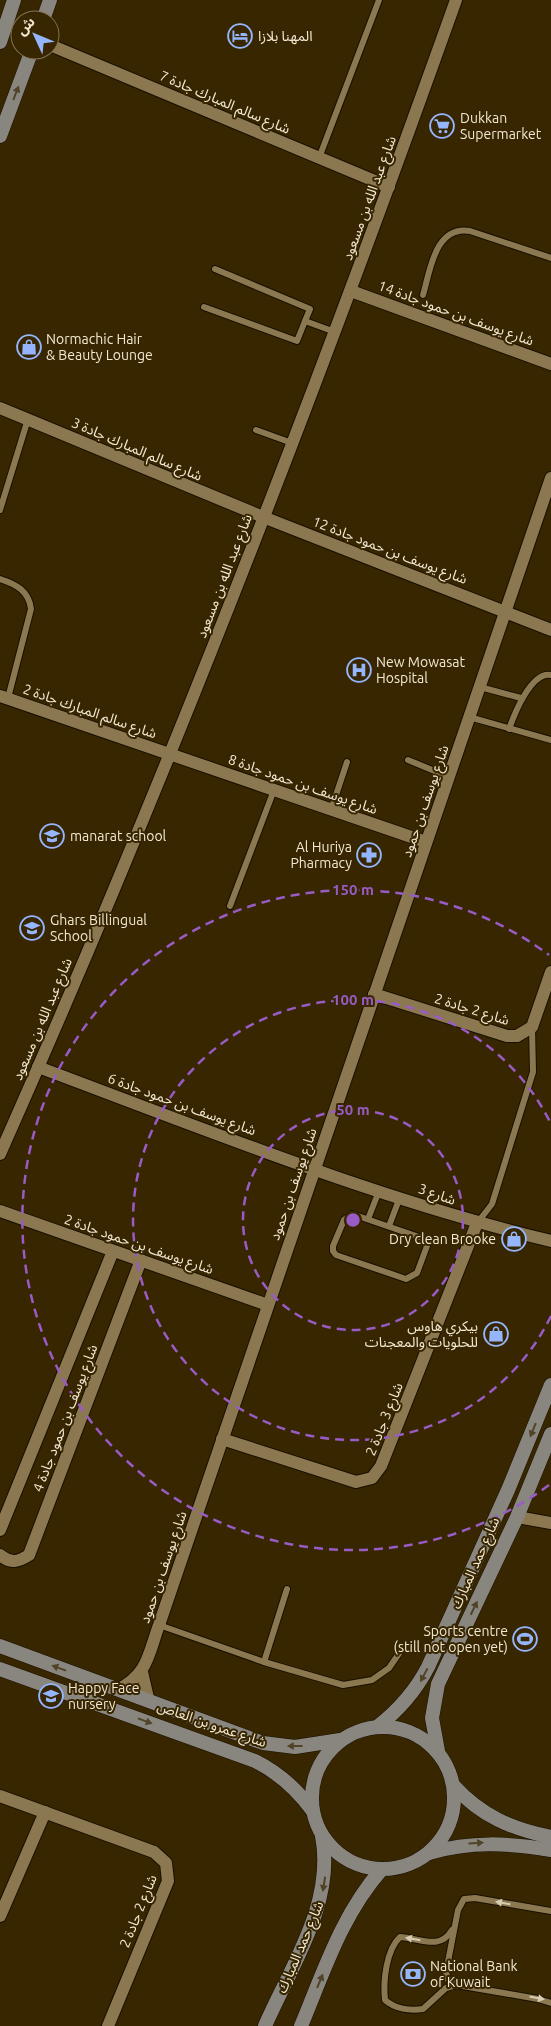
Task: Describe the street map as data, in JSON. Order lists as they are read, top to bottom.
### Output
{
  "streets": {
    "main road": ["شارع حمد المبارك", "شارع عمرو بن العاص"],
    "street": [
      "شارع سالم المبارك جادة 7",
      "شارع عبد الله بن مسعود",
      "شارع يوسف بن حمود جادة 14",
      "شارع سالم المبارك جادة 3",
      "شارع يوسف بن حمود جادة 12",
      "شارع سالم المبارك جادة 2",
      "شارع يوسف بن حمود جادة 8",
      "شارع يوسف بن حمود",
      "شارع 2 جادة 2",
      "شارع يوسف بن حمود جادة 6",
      "شارع 3",
      "شارع يوسف بن حمود جادة 2",
      "شارع يوسف بن حمود جادة 4",
      "شارع 3 جادة 2"
    ]
  },
  "crossings": [
    ["شارع سالم المبارك جادة 7", "شارع عبد الله بن مسعود"],
    ["شارع عبد الله بن مسعود", "شارع يوسف بن حمود جادة 14"],
    ["شارع عبد الله بن مسعود", "شارع سالم المبارك جادة 3"],
    ["شارع عبد الله بن مسعود", "شارع يوسف بن حمود جادة 12"],
    ["شارع عبد الله بن مسعود", "شارع سالم المبارك جادة 2"],
    ["شارع عبد الله بن مسعود", "شارع يوسف بن حمود جادة 8"],
    ["شارع عبد الله بن مسعود", "شارع يوسف بن حمود جادة 6"],
    ["شارع سالم المبارك جادة 3", "شارع يوسف بن حمود جادة 12"],
    ["شارع يوسف بن حمود جادة 12", "شارع يوسف بن حمود"],
    ["شارع سالم المبارك جادة 2", "شارع يوسف بن حمود جادة 8"],
    ["شارع يوسف بن حمود جادة 8", "شارع يوسف بن حمود"],
    ["شارع يوسف بن حمود", "شارع 2 جادة 2"],
    ["شارع يوسف بن حمود", "شارع يوسف بن حمود جادة 6"],
    ["شارع يوسف بن حمود", "شارع 3"],
    ["شارع يوسف بن حمود", "شارع يوسف بن حمود جادة 2"],
    ["شارع يوسف بن حمود", "شارع 3 جادة 2"],
    ["شارع يوسف بن حمود جادة 6", "شارع 3"],
    ["شارع 3", "شارع 3 جادة 2"],
    ["شارع يوسف بن حمود جادة 2", "شارع يوسف بن حمود جادة 4"],
    ["شارع حمد المبارك", "شارع عمرو بن العاص"]
  ],
  "places": {
    "hotel": ["المهنا بلازا"],
    "supermarket": ["Dukkan Supermarket"],
    "shop": ["Normachic Hair & Beauty Lounge", "Dry clean Brooke", "بيكري هاوس للحلويات والمعجنات"],
    "hospital": ["New Mowasat Hospital"],
    "school or university": ["manarat school", "Ghars Billingual School", "Happy Face nursery"],
    "pharmacy": ["Al Huriya Pharmacy"],
    "sports": ["Sports centre (still not open yet)"],
    "bank": ["National Bank of Kuwait"]
  },
  "north": "top left",
  "rings": ["150 m", "100 m", "50 m"]
}
